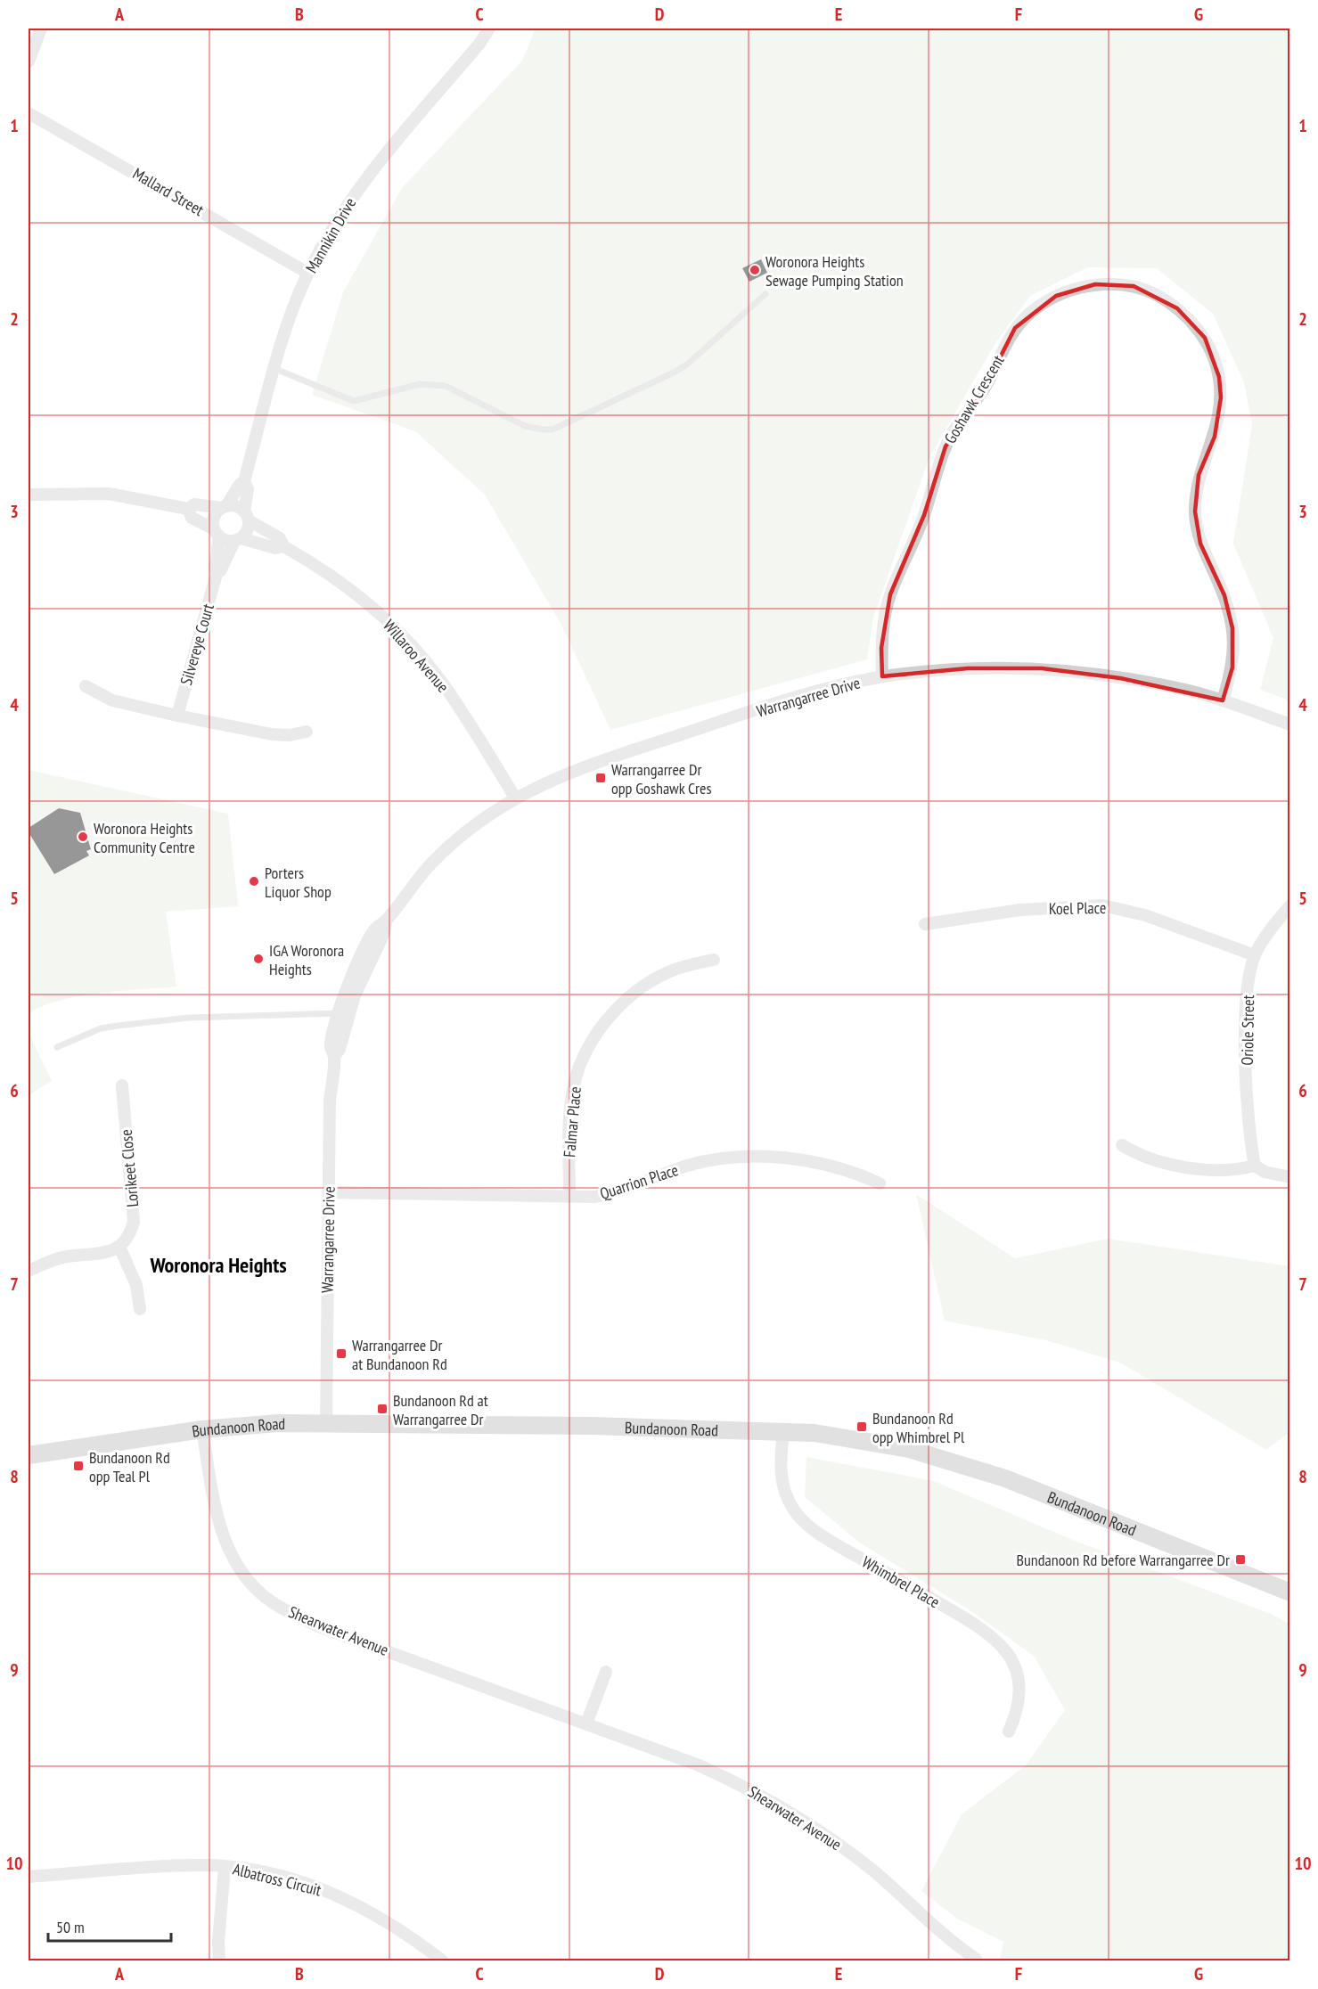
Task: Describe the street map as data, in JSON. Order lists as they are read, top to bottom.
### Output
{
  "streets": {
    "street": [
      "Mallard Street",
      "Mannikin Drive",
      "Goshawk Crescent",
      "Silvereye Court",
      "Willaroo Avenue",
      "Warrangarree Drive",
      "Koel Place",
      "Oriole Street",
      "Falmar Place",
      "Lorikeet Close",
      "Quarrion Place",
      "Bundanoon Road",
      "Whimbrel Place",
      "Shearwater Avenue",
      "Albatross Circuit"
    ]
  },
  "crossings": [
    ["Mallard Street", "Mannikin Drive"],
    ["Mannikin Drive", "Silvereye Court"],
    ["Mannikin Drive", "Willaroo Avenue"],
    ["Goshawk Crescent", "Warrangarree Drive"],
    ["Silvereye Court", "Willaroo Avenue"],
    ["Willaroo Avenue", "Warrangarree Drive"],
    ["Warrangarree Drive", "Quarrion Place"],
    ["Warrangarree Drive", "Bundanoon Road"],
    ["Koel Place", "Oriole Street"],
    ["Falmar Place", "Quarrion Place"],
    ["Bundanoon Road", "Whimbrel Place"],
    ["Bundanoon Road", "Shearwater Avenue"]
  ],
  "districts": ["Woronora Heights"],
  "places": {
    "other": [
      "Woronora Heights Sewage Pumping Station",
      "Woronora Heights Community Centre",
      "Porters Liquor Shop",
      "IGA Woronora Heights"
    ],
    "transit": [
      "Warrangarree Dr opp Goshawk Cres",
      "Warrangarree Dr at Bundanoon Rd",
      "Bundanoon Rd at Warrangarree Dr",
      "Bundanoon Rd opp Whimbrel Pl",
      "Bundanoon Rd opp Teal Pl",
      "Bundanoon Rd before Warrangarree Dr"
    ]
  },
  "scale_bar": "50 m",
  "grid": {
    "columns": [
      "A",
      "B",
      "C",
      "D",
      "E",
      "F",
      "G"
    ],
    "rows": [
      "1",
      "2",
      "3",
      "4",
      "5",
      "6",
      "7",
      "8",
      "9",
      "10"
    ]
  }
}
